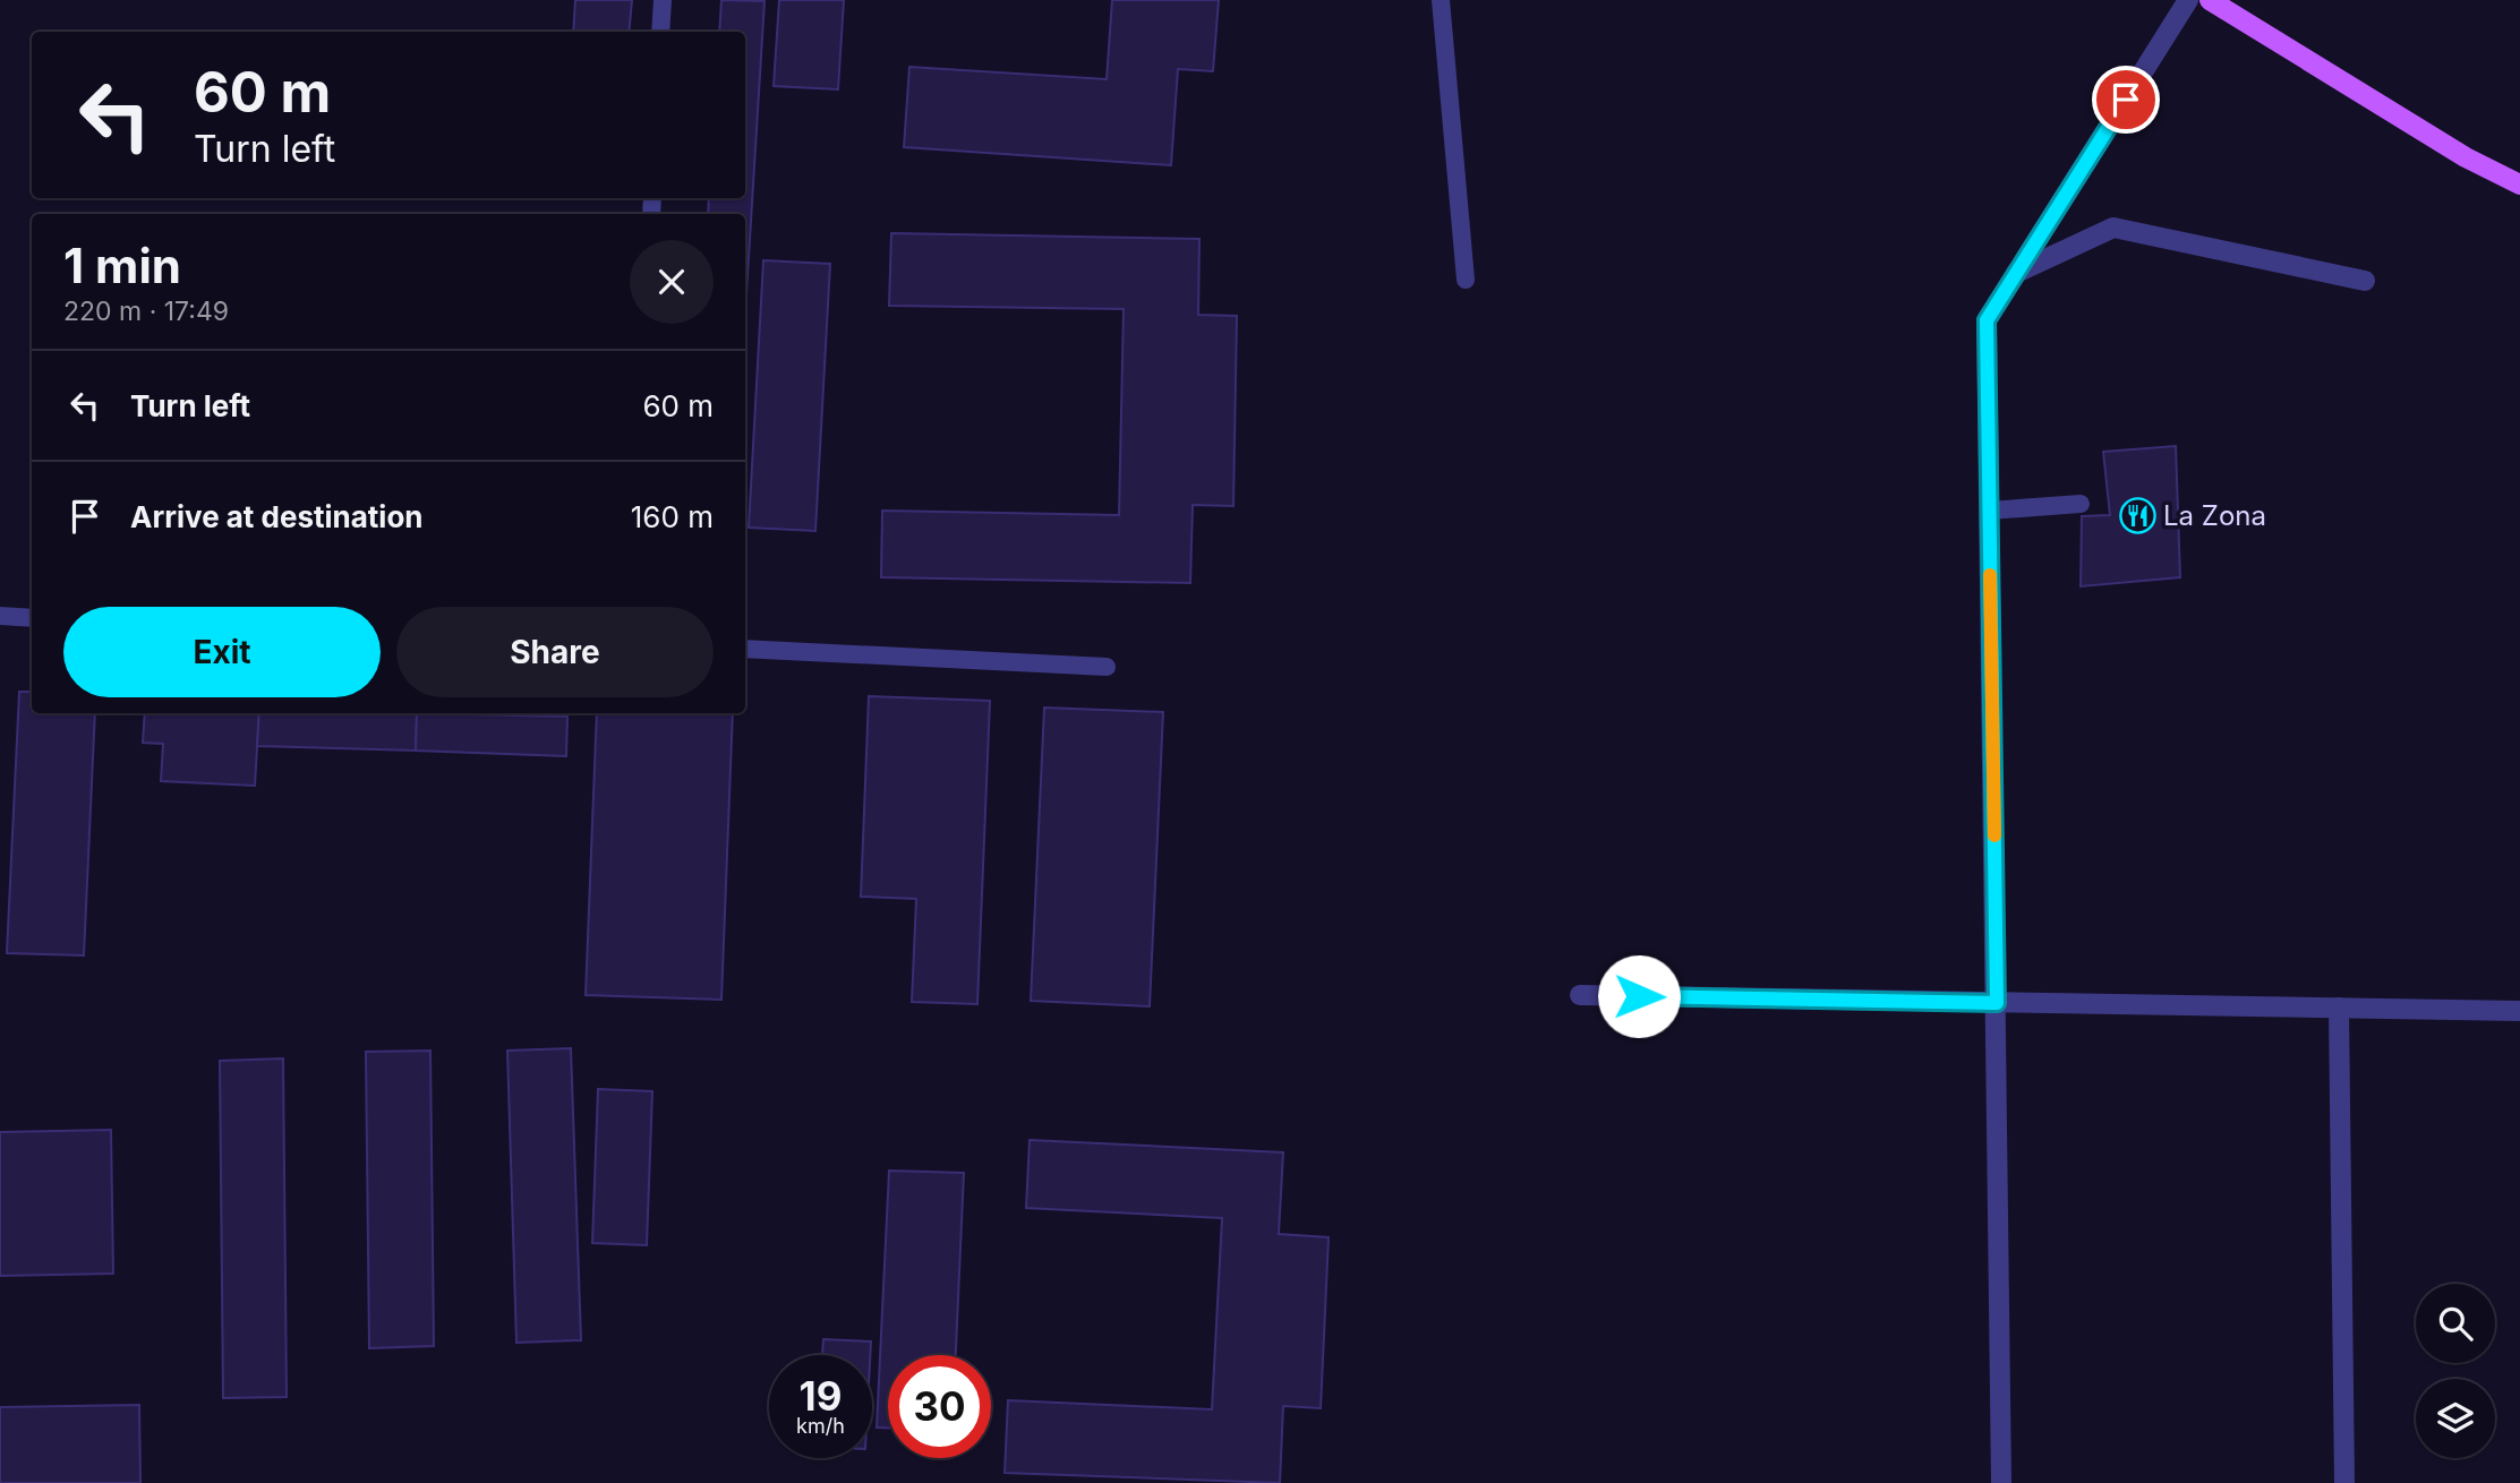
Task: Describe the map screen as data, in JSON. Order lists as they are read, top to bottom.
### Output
{
  "places": {
    "restaurant": ["La Zona"]
  },
  "page": {
    "turn": ["60 m", "Turn left"],
    "heading": ["1 min", "220 m · 17:49"],
    "list": [
      {
        "name": "Turn left",
        "value": "60 m"
      },
      {
        "name": "Arrive at destination",
        "value": "160 m"
      }
    ],
    "buttons": ["Exit", "Share"],
    "speed": "19 km/h",
    "limit": "30"
  }
}
